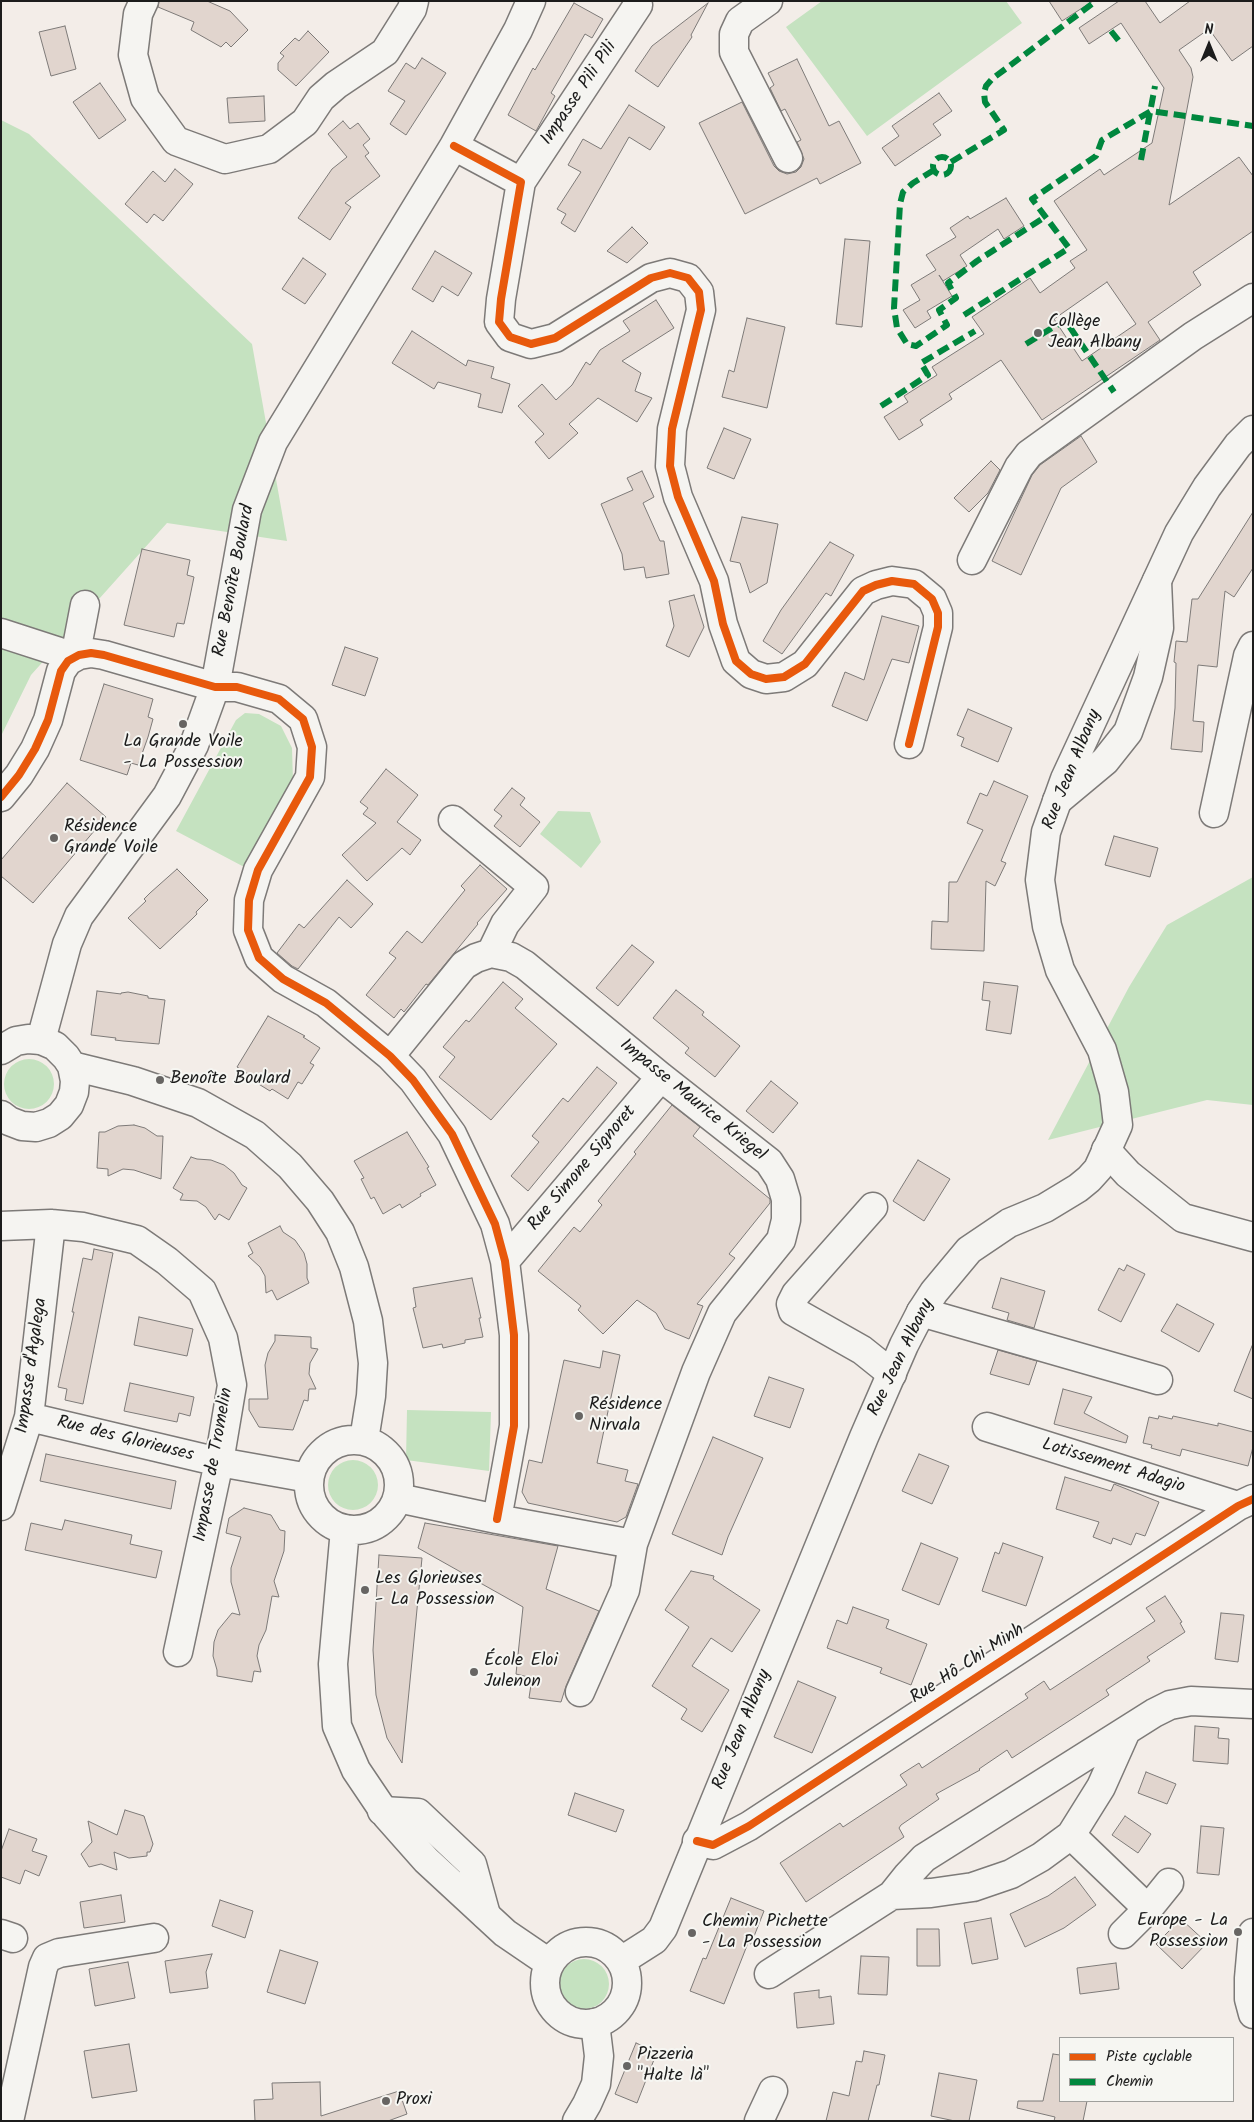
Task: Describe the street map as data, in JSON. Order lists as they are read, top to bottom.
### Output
{
  "streets": {
    "street": [
      "Impasse Pili Pili",
      "Rue Benoîte Boulard",
      "Rue Jean Albany",
      "Impasse Maurice Kriegel",
      "Rue Simone Signoret",
      "Impasse d'Agalega",
      "Rue des Glorieuses",
      "Impasse de Tromelin",
      "Lotissement Adagio",
      "Rue Hô Chi Minh"
    ]
  },
  "crossings": [
    ["Rue Jean Albany", "Rue Hô Chi Minh"],
    ["Impasse Maurice Kriegel", "Rue Simone Signoret"],
    ["Impasse d'Agalega", "Rue des Glorieuses"],
    ["Impasse d'Agalega", "Impasse de Tromelin"],
    ["Rue des Glorieuses", "Impasse de Tromelin"],
    ["Lotissement Adagio", "Rue Hô Chi Minh"]
  ],
  "places": [
    "Collège Jean Albany",
    "La Grande Voile - La Possession",
    "Résidence Grande Voile",
    "Benoîte Boulard",
    "Résidence Nirvala",
    "Les Glorieuses - La Possession",
    "École Eloi Julenon",
    "Europe - La Possession",
    "Chemin Pichette - La Possession",
    "Pizzeria \"Halte là\"",
    "Proxi"
  ],
  "legend": ["Piste cyclable", "Chemin"],
  "north": "top"
}
